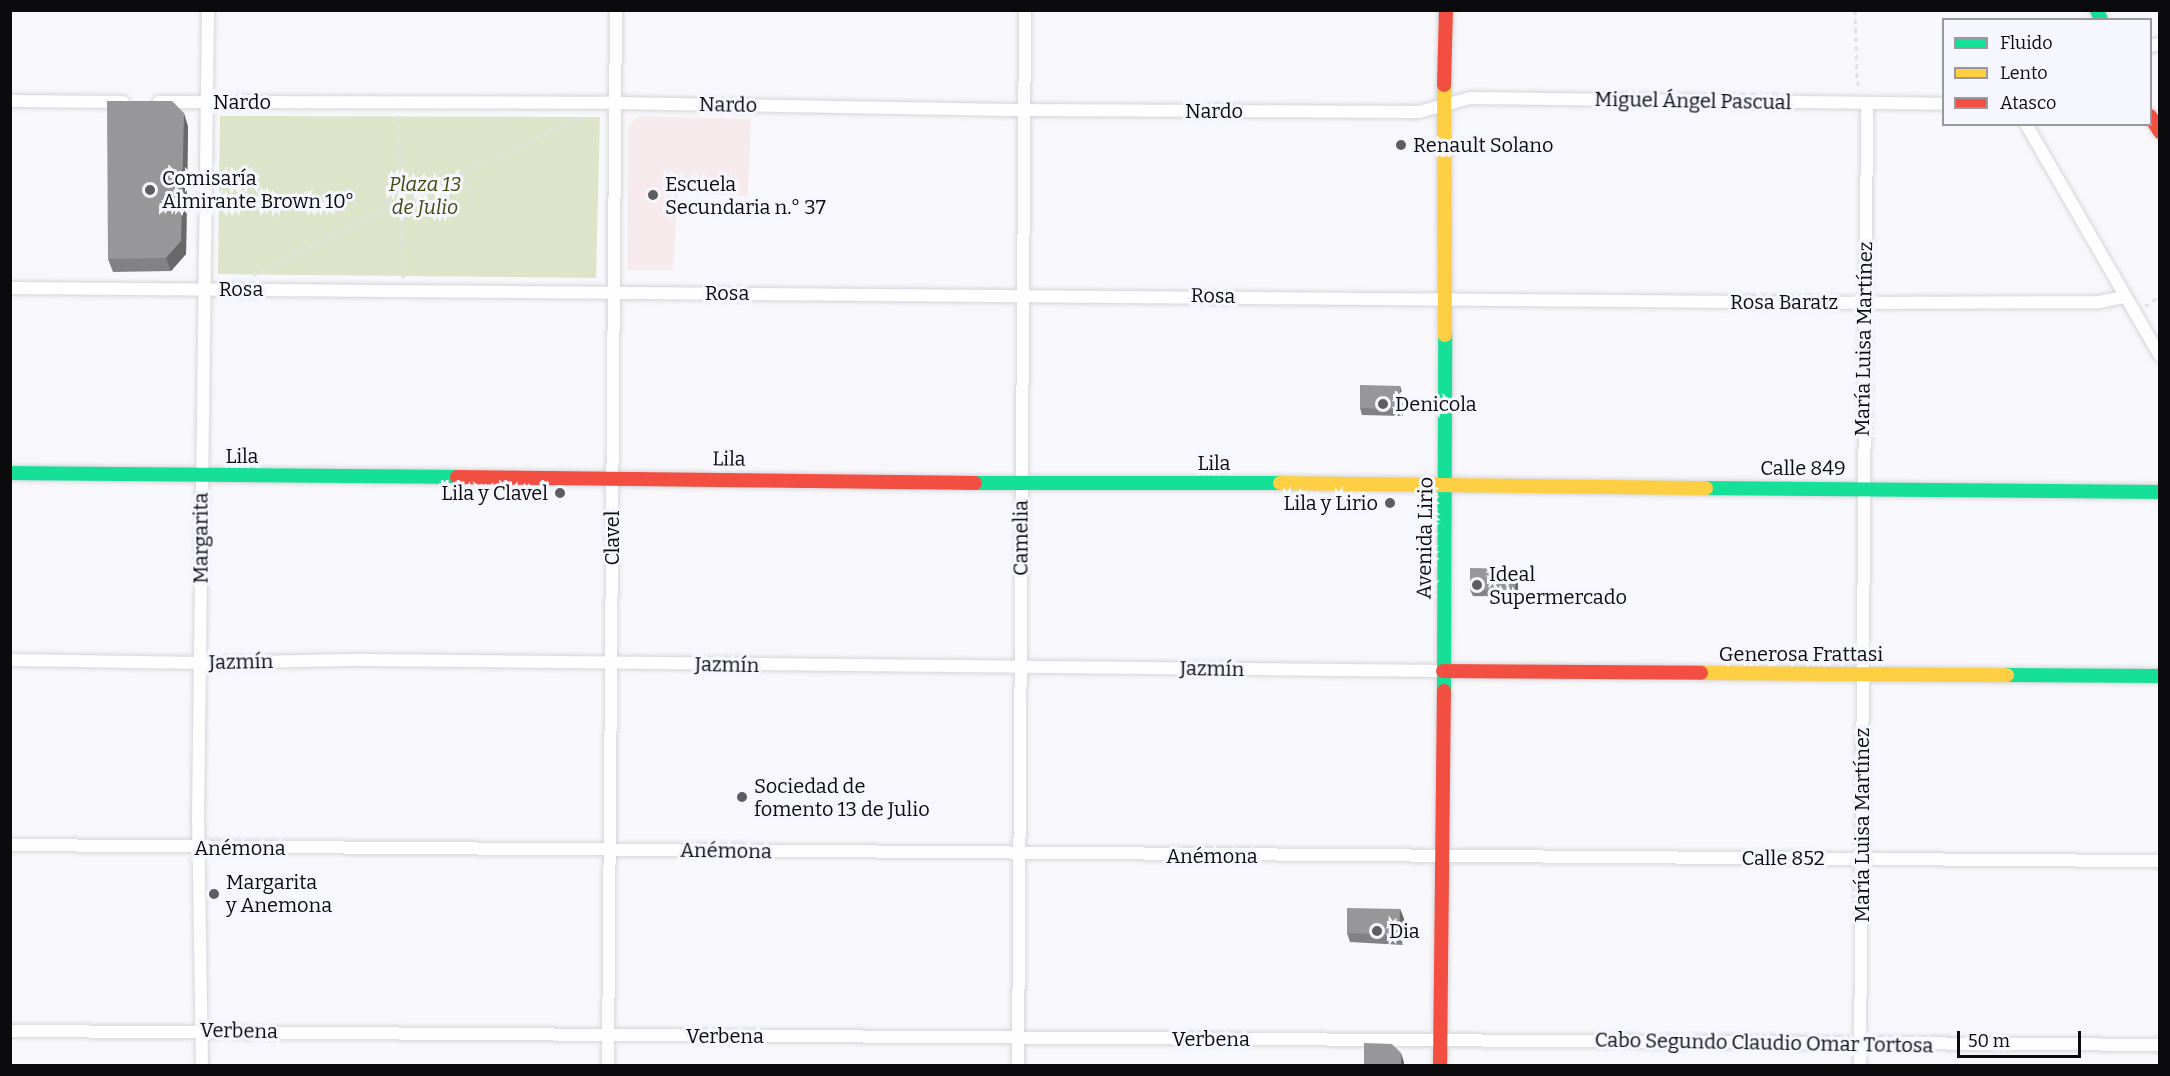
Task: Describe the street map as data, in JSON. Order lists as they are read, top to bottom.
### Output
{
  "streets": {
    "street": [
      "Miguel Ángel Pascual",
      "Nardo",
      "Rosa",
      "Rosa Baratz",
      "María Luisa Martínez",
      "Lila",
      "Calle 849",
      "Margarita",
      "Clavel",
      "Camelia",
      "Avenida Lirio",
      "Generosa Frattasi",
      "Jazmín",
      "Anémona",
      "Calle 852",
      "Verbena",
      "Cabo Segundo Claudio Omar Tortosa"
    ]
  },
  "crossings": [
    ["Miguel Ángel Pascual", "Nardo"],
    ["Miguel Ángel Pascual", "María Luisa Martínez"],
    ["Miguel Ángel Pascual", "Avenida Lirio"],
    ["Nardo", "Margarita"],
    ["Nardo", "Clavel"],
    ["Nardo", "Camelia"],
    ["Nardo", "Avenida Lirio"],
    ["Rosa", "Rosa Baratz"],
    ["Rosa", "Margarita"],
    ["Rosa", "Clavel"],
    ["Rosa", "Camelia"],
    ["Rosa", "Avenida Lirio"],
    ["Rosa Baratz", "María Luisa Martínez"],
    ["Rosa Baratz", "Avenida Lirio"],
    ["María Luisa Martínez", "Calle 849"],
    ["María Luisa Martínez", "Generosa Frattasi"],
    ["María Luisa Martínez", "Calle 852"],
    ["María Luisa Martínez", "Cabo Segundo Claudio Omar Tortosa"],
    ["Lila", "Calle 849"],
    ["Lila", "Margarita"],
    ["Lila", "Clavel"],
    ["Lila", "Camelia"],
    ["Lila", "Avenida Lirio"],
    ["Calle 849", "Avenida Lirio"],
    ["Margarita", "Jazmín"],
    ["Margarita", "Anémona"],
    ["Margarita", "Verbena"],
    ["Clavel", "Jazmín"],
    ["Clavel", "Anémona"],
    ["Clavel", "Verbena"],
    ["Camelia", "Jazmín"],
    ["Camelia", "Anémona"],
    ["Camelia", "Verbena"],
    ["Avenida Lirio", "Generosa Frattasi"],
    ["Avenida Lirio", "Jazmín"],
    ["Avenida Lirio", "Anémona"],
    ["Avenida Lirio", "Calle 852"],
    ["Avenida Lirio", "Verbena"],
    ["Avenida Lirio", "Cabo Segundo Claudio Omar Tortosa"],
    ["Generosa Frattasi", "Jazmín"],
    ["Anémona", "Calle 852"],
    ["Verbena", "Cabo Segundo Claudio Omar Tortosa"]
  ],
  "parks": ["Plaza 13 de Julio"],
  "places": [
    "Renault Solano",
    "Comisaría Almirante Brown 10°",
    "Escuela Secundaria n.° 37",
    "Denicola",
    "Lila y Clavel",
    "Lila y Lirio",
    "Ideal Supermercado",
    "Sociedad de fomento 13 de Julio",
    "Margarita y Anemona",
    "Dia"
  ],
  "legend": ["Fluido", "Lento", "Atasco"],
  "scale_bar": "50 m"
}
